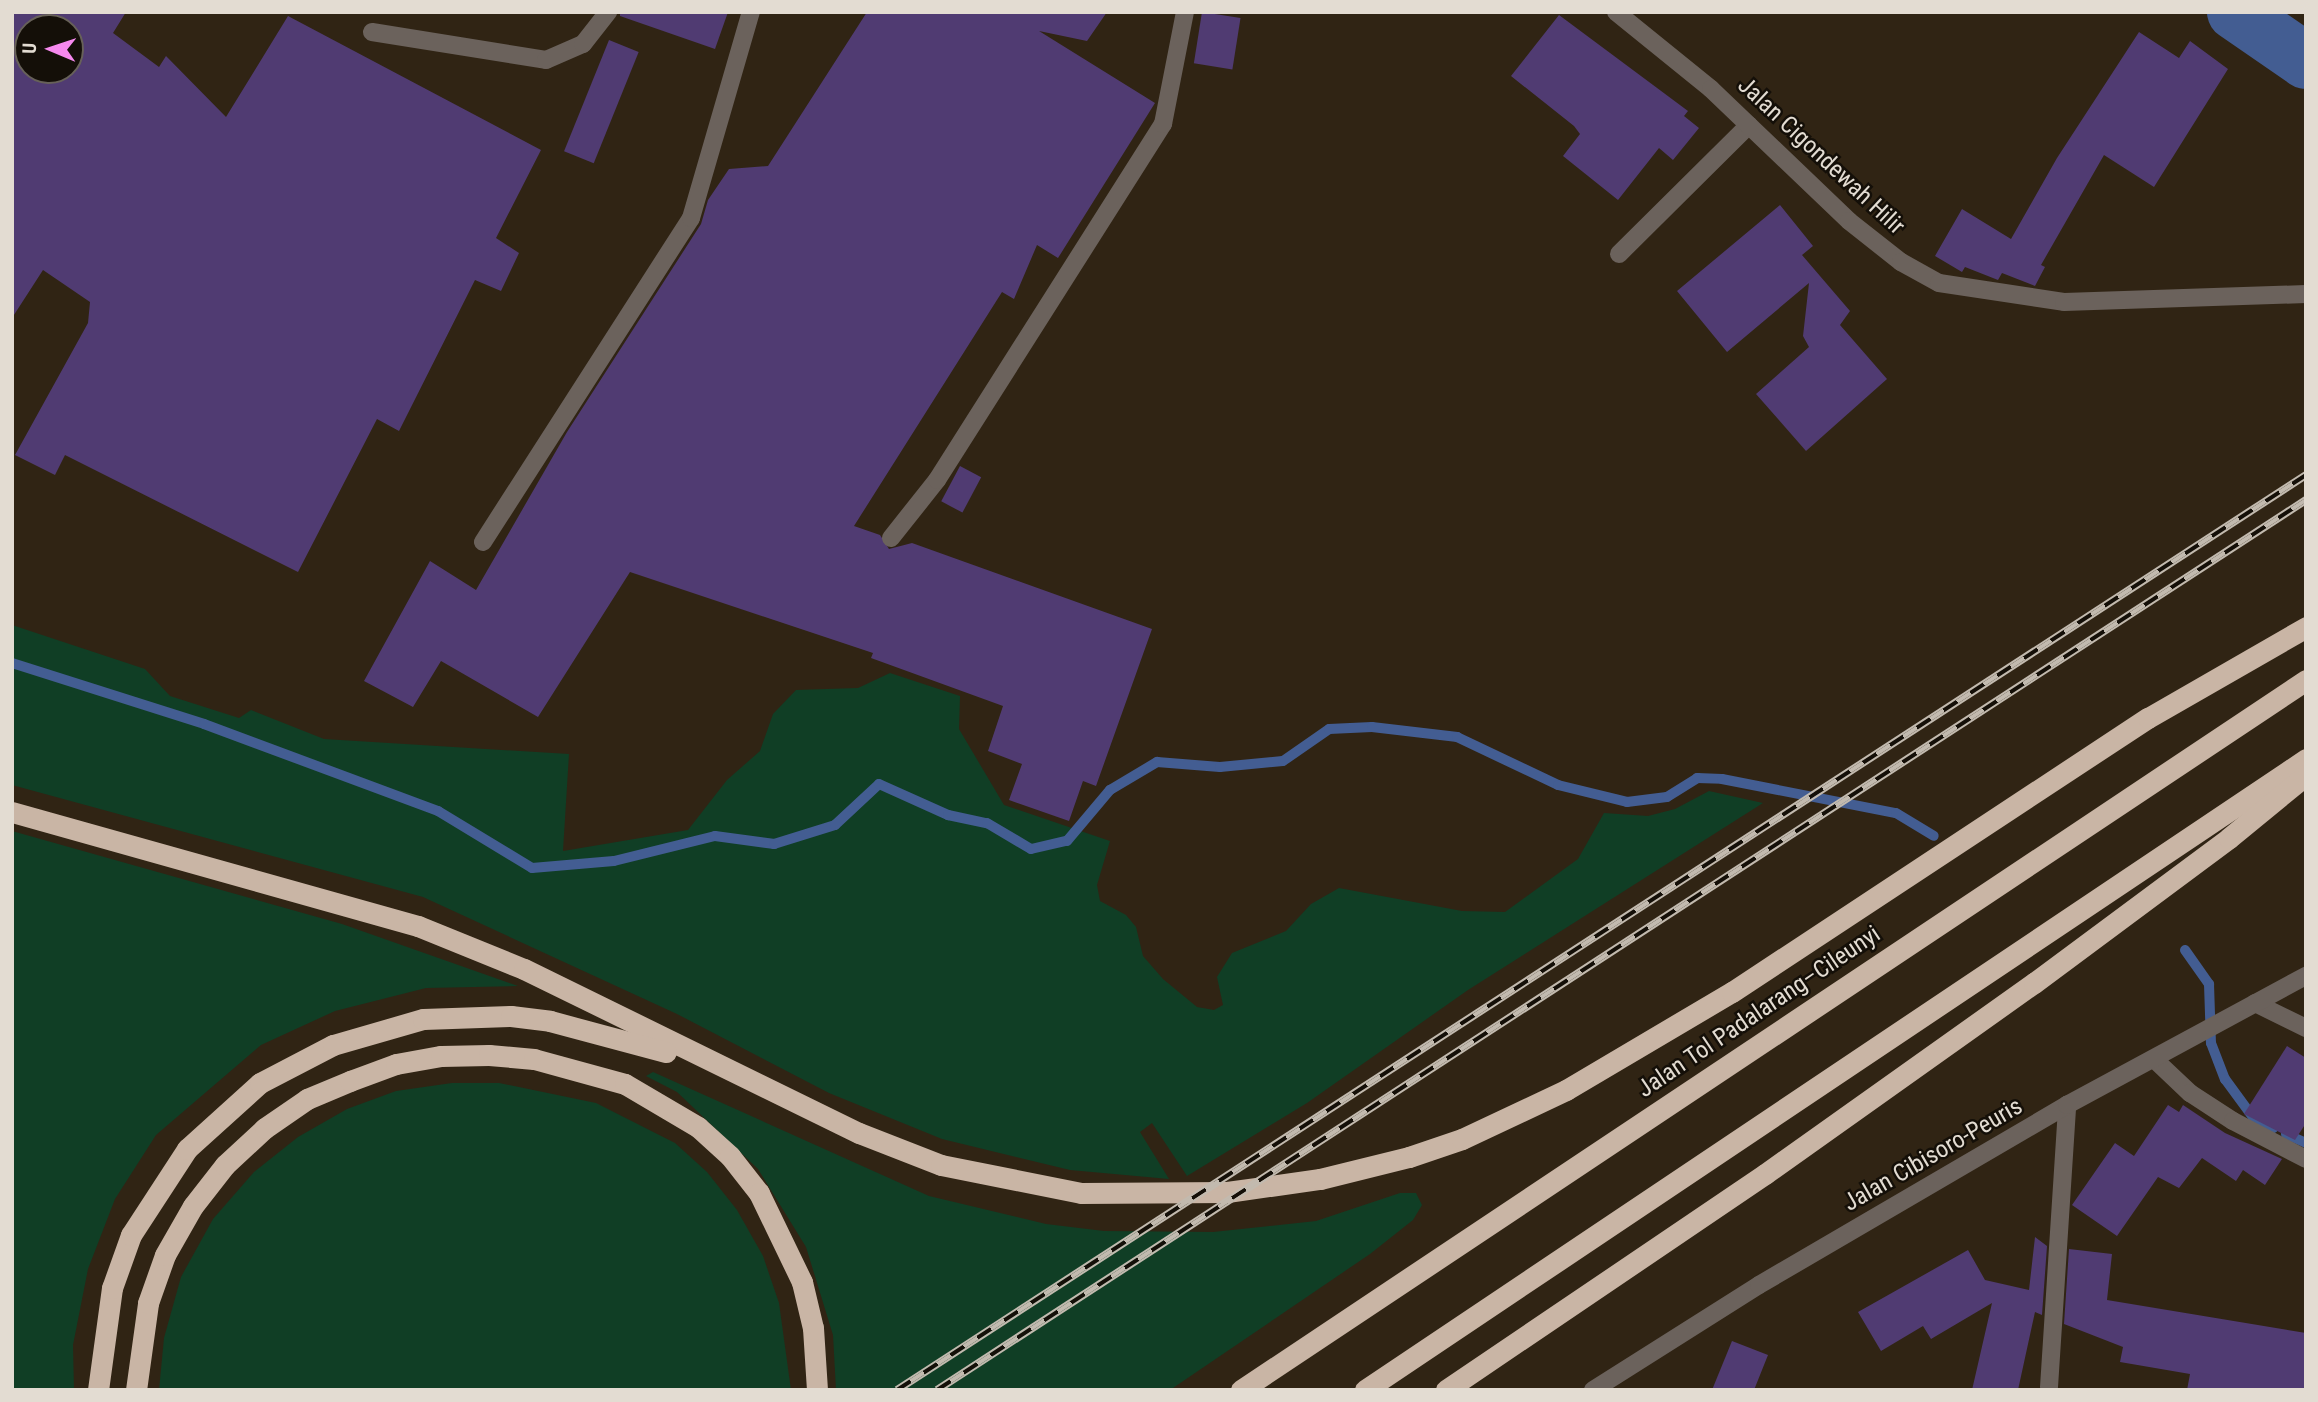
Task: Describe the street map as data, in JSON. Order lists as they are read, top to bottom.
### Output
{
  "streets": {
    "highway": ["Jalan Tol Padalarang–Cileunyi"],
    "street": ["Jalan Cigondewah Hilir", "Jalan Cibisoro-Peuris"]
  },
  "north": "left"
}
